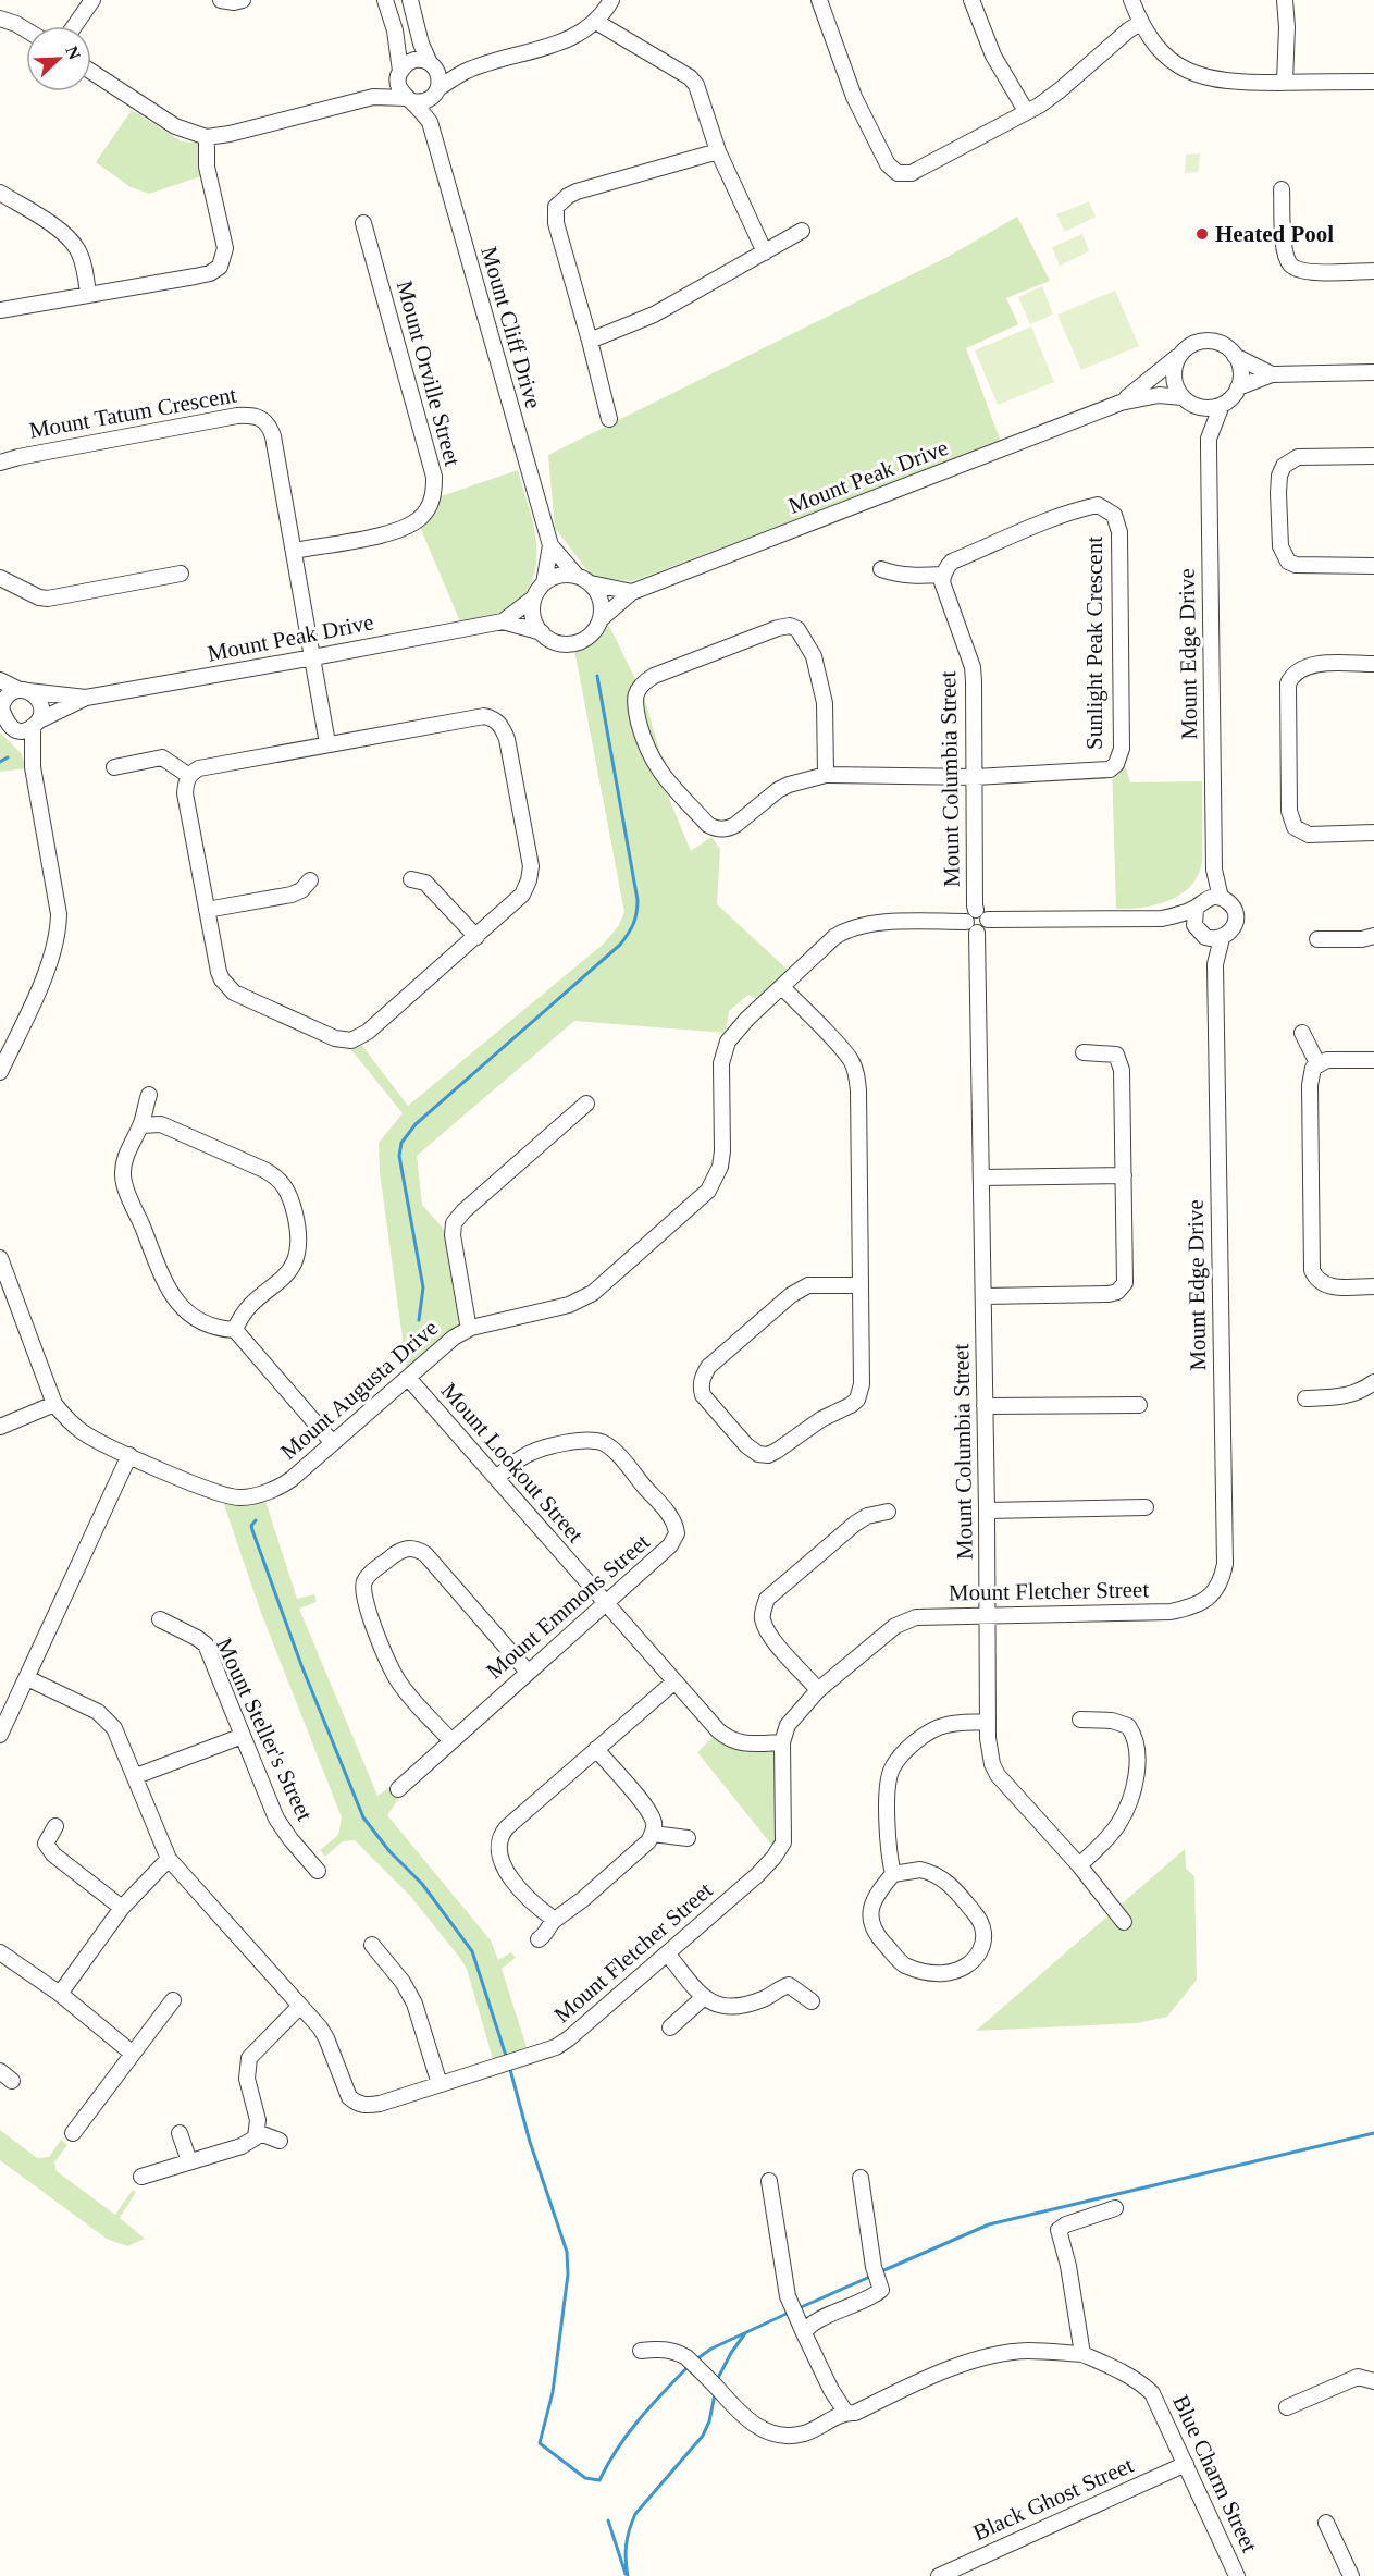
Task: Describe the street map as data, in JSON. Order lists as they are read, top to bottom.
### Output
{
  "streets": {
    "street": [
      "Mount Cliff Drive",
      "Mount Orville Street",
      "Mount Tatum Crescent",
      "Mount Peak Drive",
      "Sunlight Peak Crescent",
      "Mount Edge Drive",
      "Mount Columbia Street",
      "Mount Augusta Drive",
      "Mount Lookout Street",
      "Mount Fletcher Street",
      "Mount Emmons Street",
      "Mount Steller's Street",
      "Blue Charm Street",
      "Black Ghost Street"
    ]
  },
  "crossings": [
    ["Mount Cliff Drive", "Mount Peak Drive"],
    ["Mount Orville Street", "Mount Tatum Crescent"],
    ["Mount Tatum Crescent", "Mount Peak Drive"],
    ["Mount Peak Drive", "Mount Edge Drive"],
    ["Sunlight Peak Crescent", "Mount Columbia Street"],
    ["Mount Edge Drive", "Mount Fletcher Street"],
    ["Mount Columbia Street", "Mount Augusta Drive"],
    ["Mount Columbia Street", "Mount Fletcher Street"],
    ["Mount Augusta Drive", "Mount Lookout Street"],
    ["Mount Lookout Street", "Mount Fletcher Street"],
    ["Mount Lookout Street", "Mount Emmons Street"],
    ["Blue Charm Street", "Black Ghost Street"]
  ],
  "places": ["Heated Pool"],
  "north": "top right"
}
